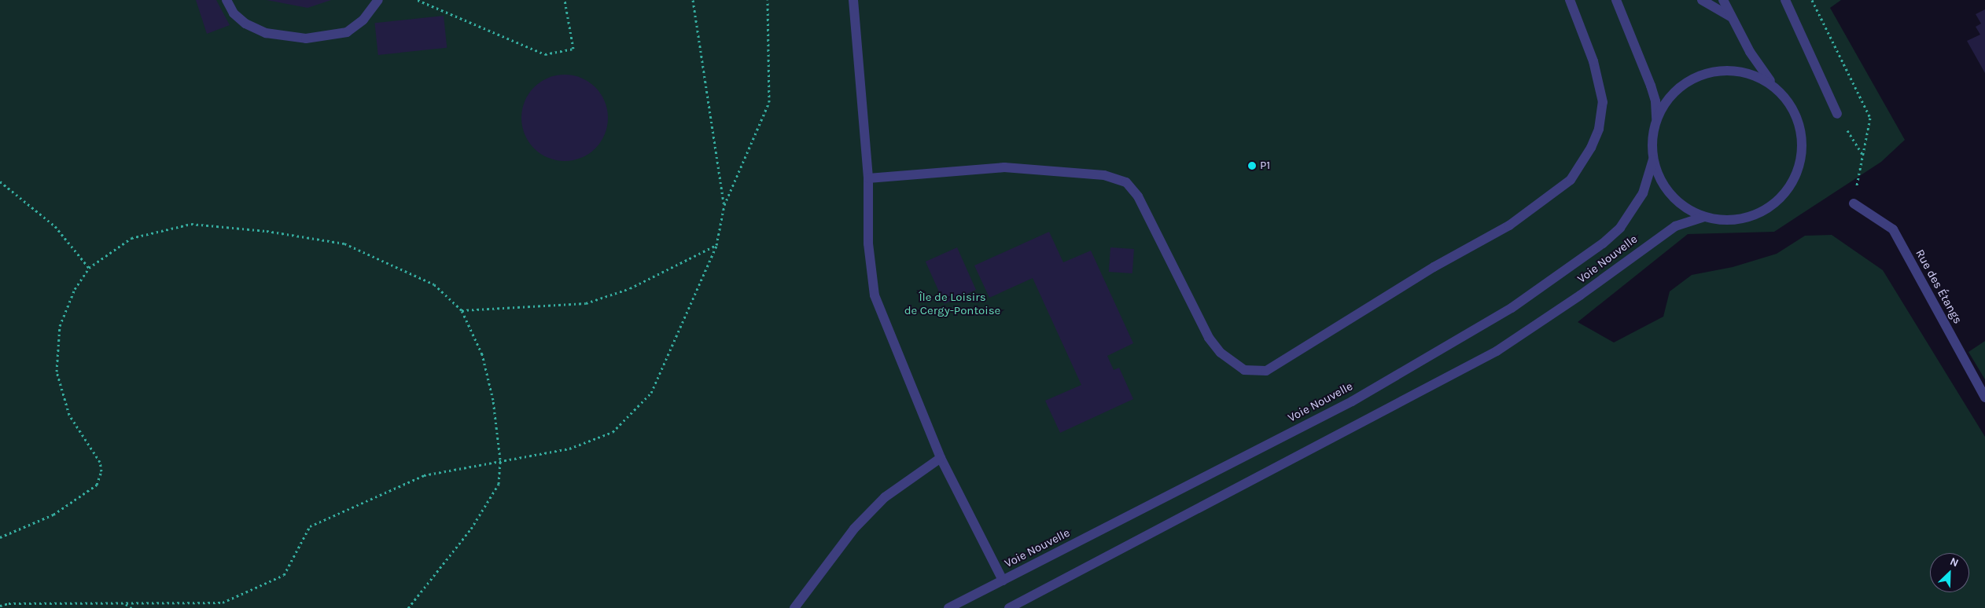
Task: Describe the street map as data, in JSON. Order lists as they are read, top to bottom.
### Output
{
  "streets": {
    "street": ["Voie Nouvelle", "Rue des Étangs"]
  },
  "parks": ["Île de Loisirs de Cergy-Pontoise"],
  "places": ["P1"],
  "north": "top right"
}
